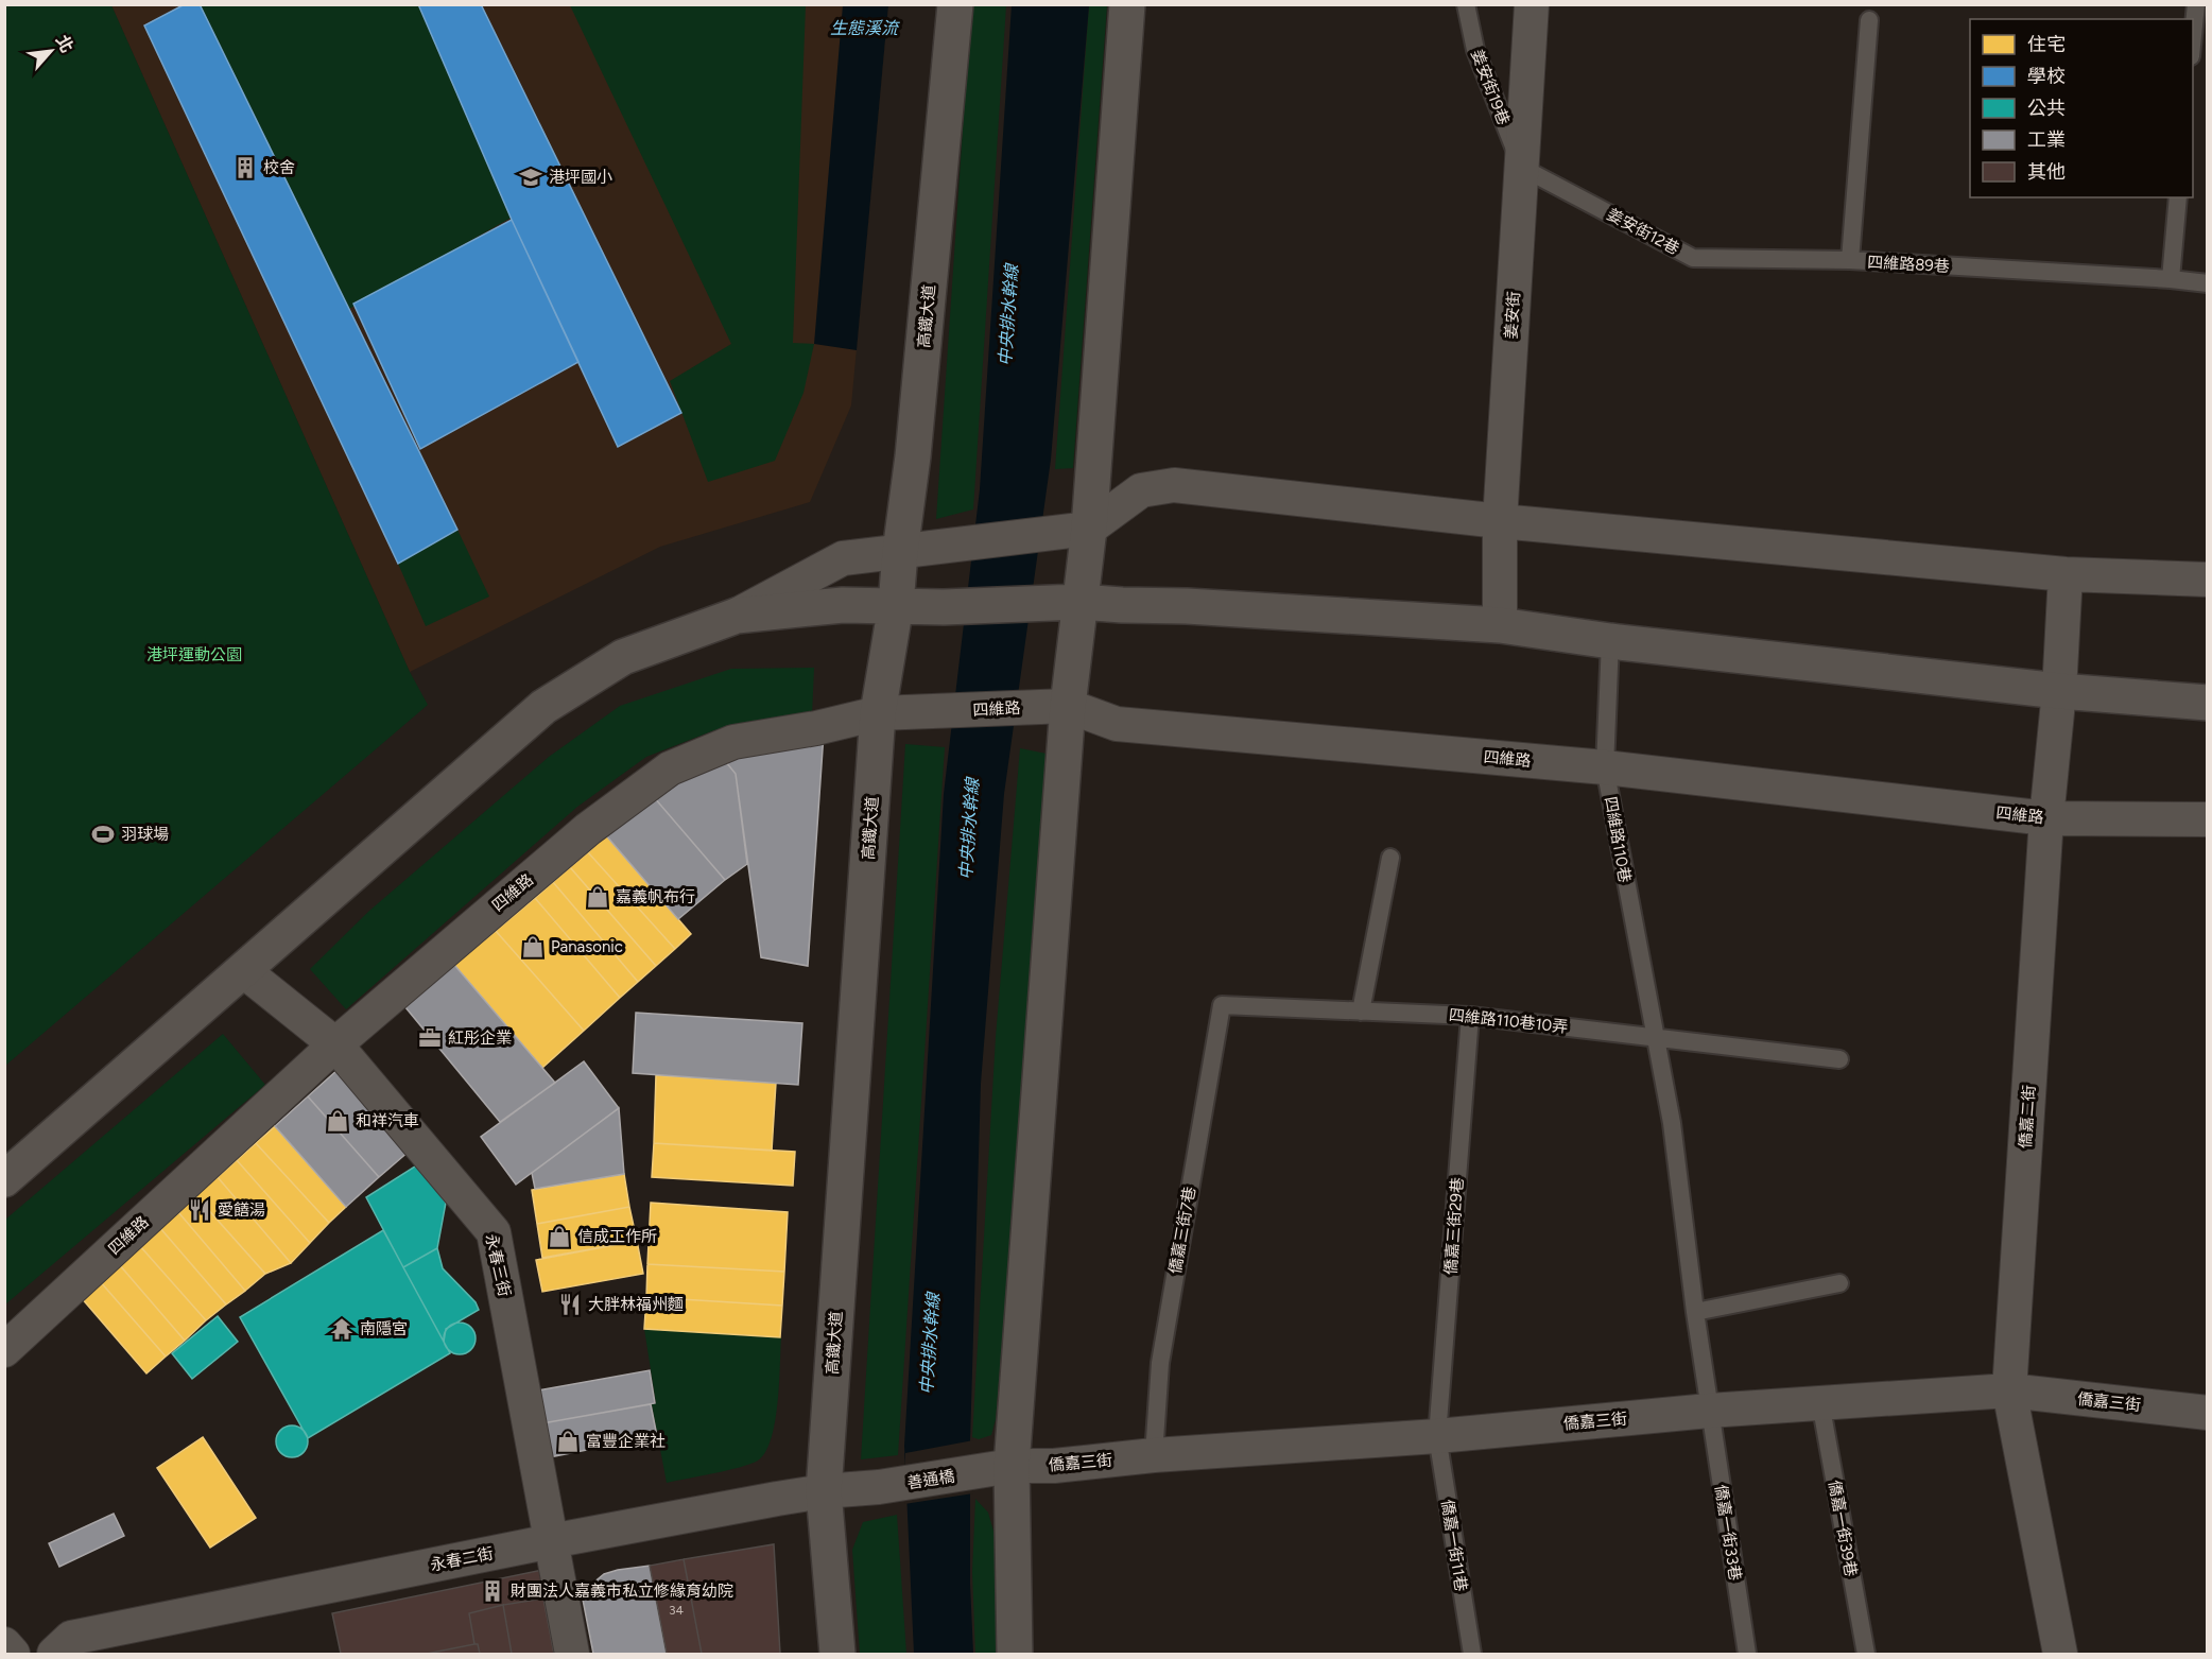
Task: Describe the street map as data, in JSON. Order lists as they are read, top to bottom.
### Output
{
  "streets": {
    "street": [
      "姜安街",
      "高鐵大道",
      "四維路",
      "僑嘉二街",
      "永春三街",
      "僑嘉三街",
      "善通橋",
      "永春二街"
    ],
    "lane": [
      "姜安街19巷",
      "姜安街12巷",
      "四維路89巷",
      "四維路110巷",
      "四維路110巷10弄",
      "僑嘉三街29巷",
      "僑嘉三街7巷",
      "僑嘉一街39巷",
      "僑嘉一街33巷",
      "僑嘉一街11巷"
    ]
  },
  "crossings": [
    ["姜安街19巷", "姜安街12巷"],
    ["姜安街19巷", "姜安街"],
    ["姜安街12巷", "四維路89巷"],
    ["姜安街12巷", "姜安街"],
    ["高鐵大道", "四維路"],
    ["高鐵大道", "永春二街"],
    ["四維路", "四維路110巷"],
    ["四維路", "僑嘉二街"],
    ["四維路", "永春三街"],
    ["四維路110巷", "四維路110巷10弄"],
    ["四維路110巷", "僑嘉三街"],
    ["四維路110巷", "僑嘉一街33巷"],
    ["四維路110巷10弄", "僑嘉三街29巷"],
    ["四維路110巷10弄", "僑嘉三街7巷"],
    ["僑嘉二街", "僑嘉三街"],
    ["僑嘉三街29巷", "僑嘉三街"],
    ["僑嘉三街29巷", "僑嘉一街11巷"],
    ["僑嘉三街7巷", "僑嘉三街"],
    ["永春三街", "永春二街"],
    ["僑嘉三街", "善通橋"],
    ["僑嘉三街", "僑嘉一街39巷"],
    ["僑嘉三街", "僑嘉一街33巷"],
    ["僑嘉三街", "僑嘉一街11巷"],
    ["善通橋", "永春二街"]
  ],
  "water": ["生態溪流", "中央排水幹線"],
  "parks": ["港坪運動公園"],
  "places": {
    "building": ["校舍", "財團法人嘉義市私立修緣育幼院"],
    "school or university": ["港坪國小"],
    "sports": ["羽球場"],
    "shop": [
      "嘉義帆布行",
      "Panasonic",
      "和祥汽車",
      "信成工作所",
      "富豐企業社"
    ],
    "office": ["紅彤企業"],
    "restaurant": ["愛饍湯", "大胖林福州麵"],
    "temple": ["南隱宮"]
  },
  "house_numbers": ["34"],
  "legend": [
    "住宅",
    "學校",
    "公共",
    "工業",
    "其他"
  ],
  "north": "top right"
}
